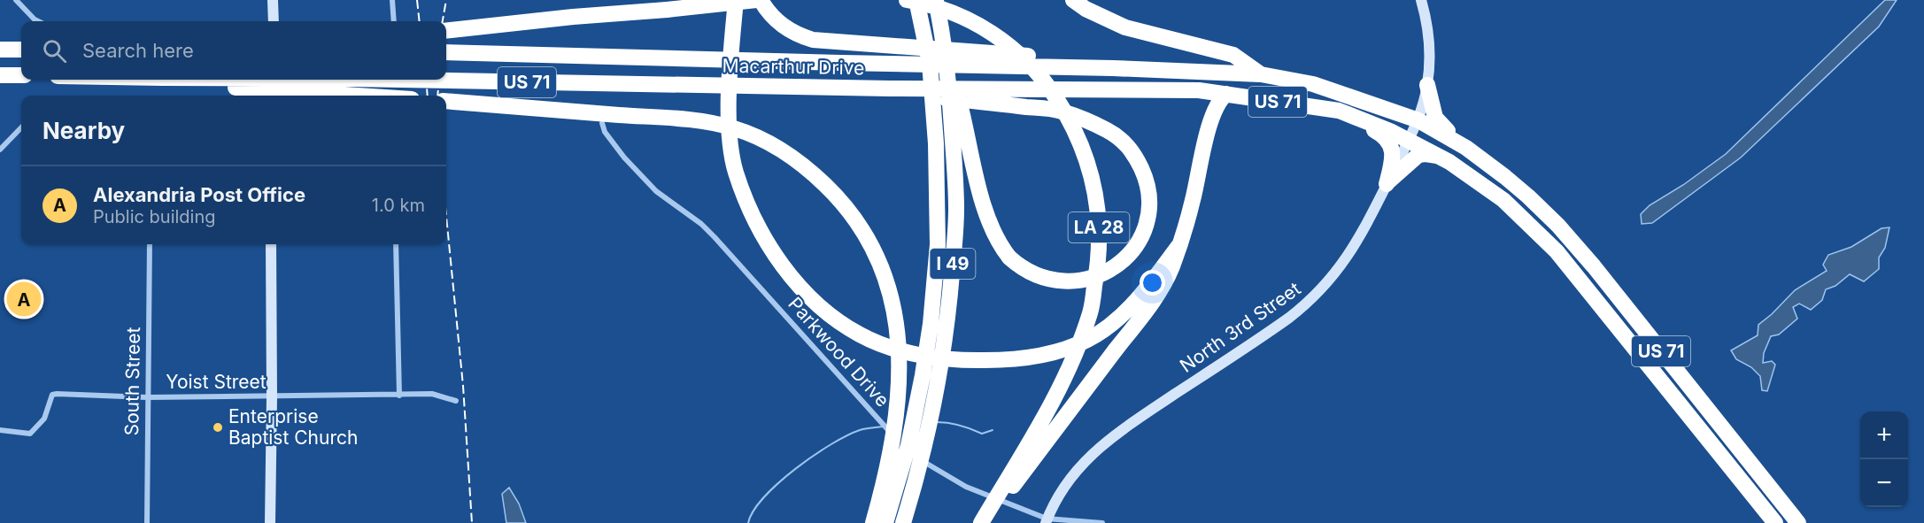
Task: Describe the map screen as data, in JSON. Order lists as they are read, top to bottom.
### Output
{
  "streets": {
    "highway": [
      "Macarthur Drive",
      "US 71",
      "LA 28",
      "I 49"
    ],
    "main road": ["North 3rd Street"],
    "street": ["Parkwood Drive", "South Street", "Yoist Street"]
  },
  "crossings": [
    ["Macarthur Drive", "US 71"],
    ["Macarthur Drive", "North 3rd Street"],
    ["South Street", "Yoist Street"]
  ],
  "places": ["Enterprise Baptist Church"],
  "page": {
    "search": "Search here",
    "heading": "Nearby",
    "list": [
      {
        "mark": "A",
        "name": "Alexandria Post Office",
        "note": "Public building",
        "value": "1.0 km"
      }
    ],
    "pins": "A",
    "map_buttons": ["+", "−"]
  }
}
